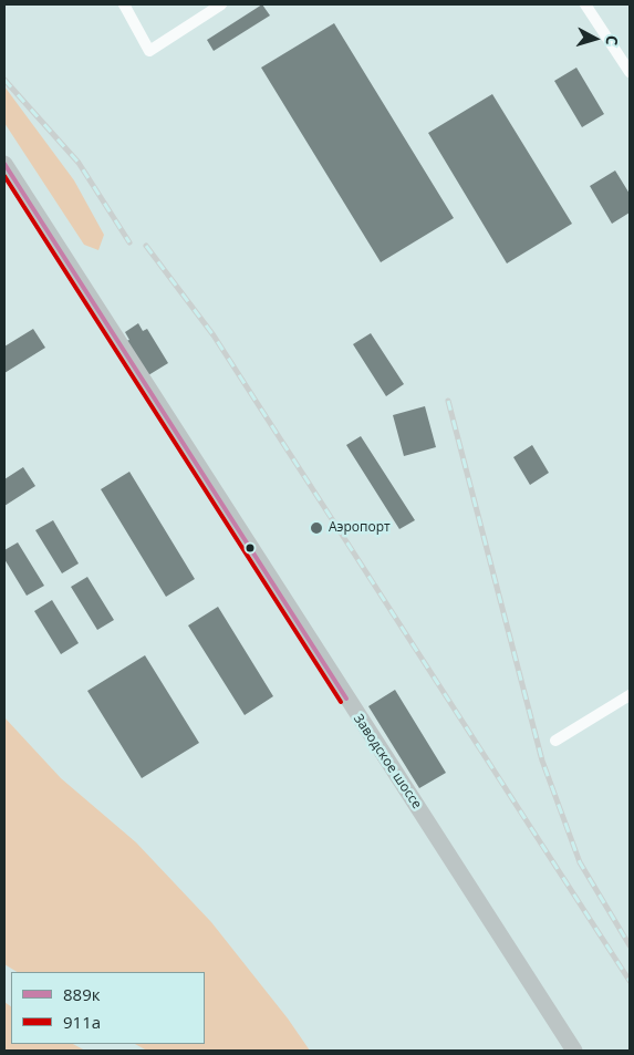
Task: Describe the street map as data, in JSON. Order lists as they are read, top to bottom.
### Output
{
  "streets": {
    "street": ["Заводское шоссе"]
  },
  "places": ["Аэропорт"],
  "lines": ["transit line 889к", "transit line 911а"],
  "legend": ["889к", "911а"],
  "north": "right"
}
